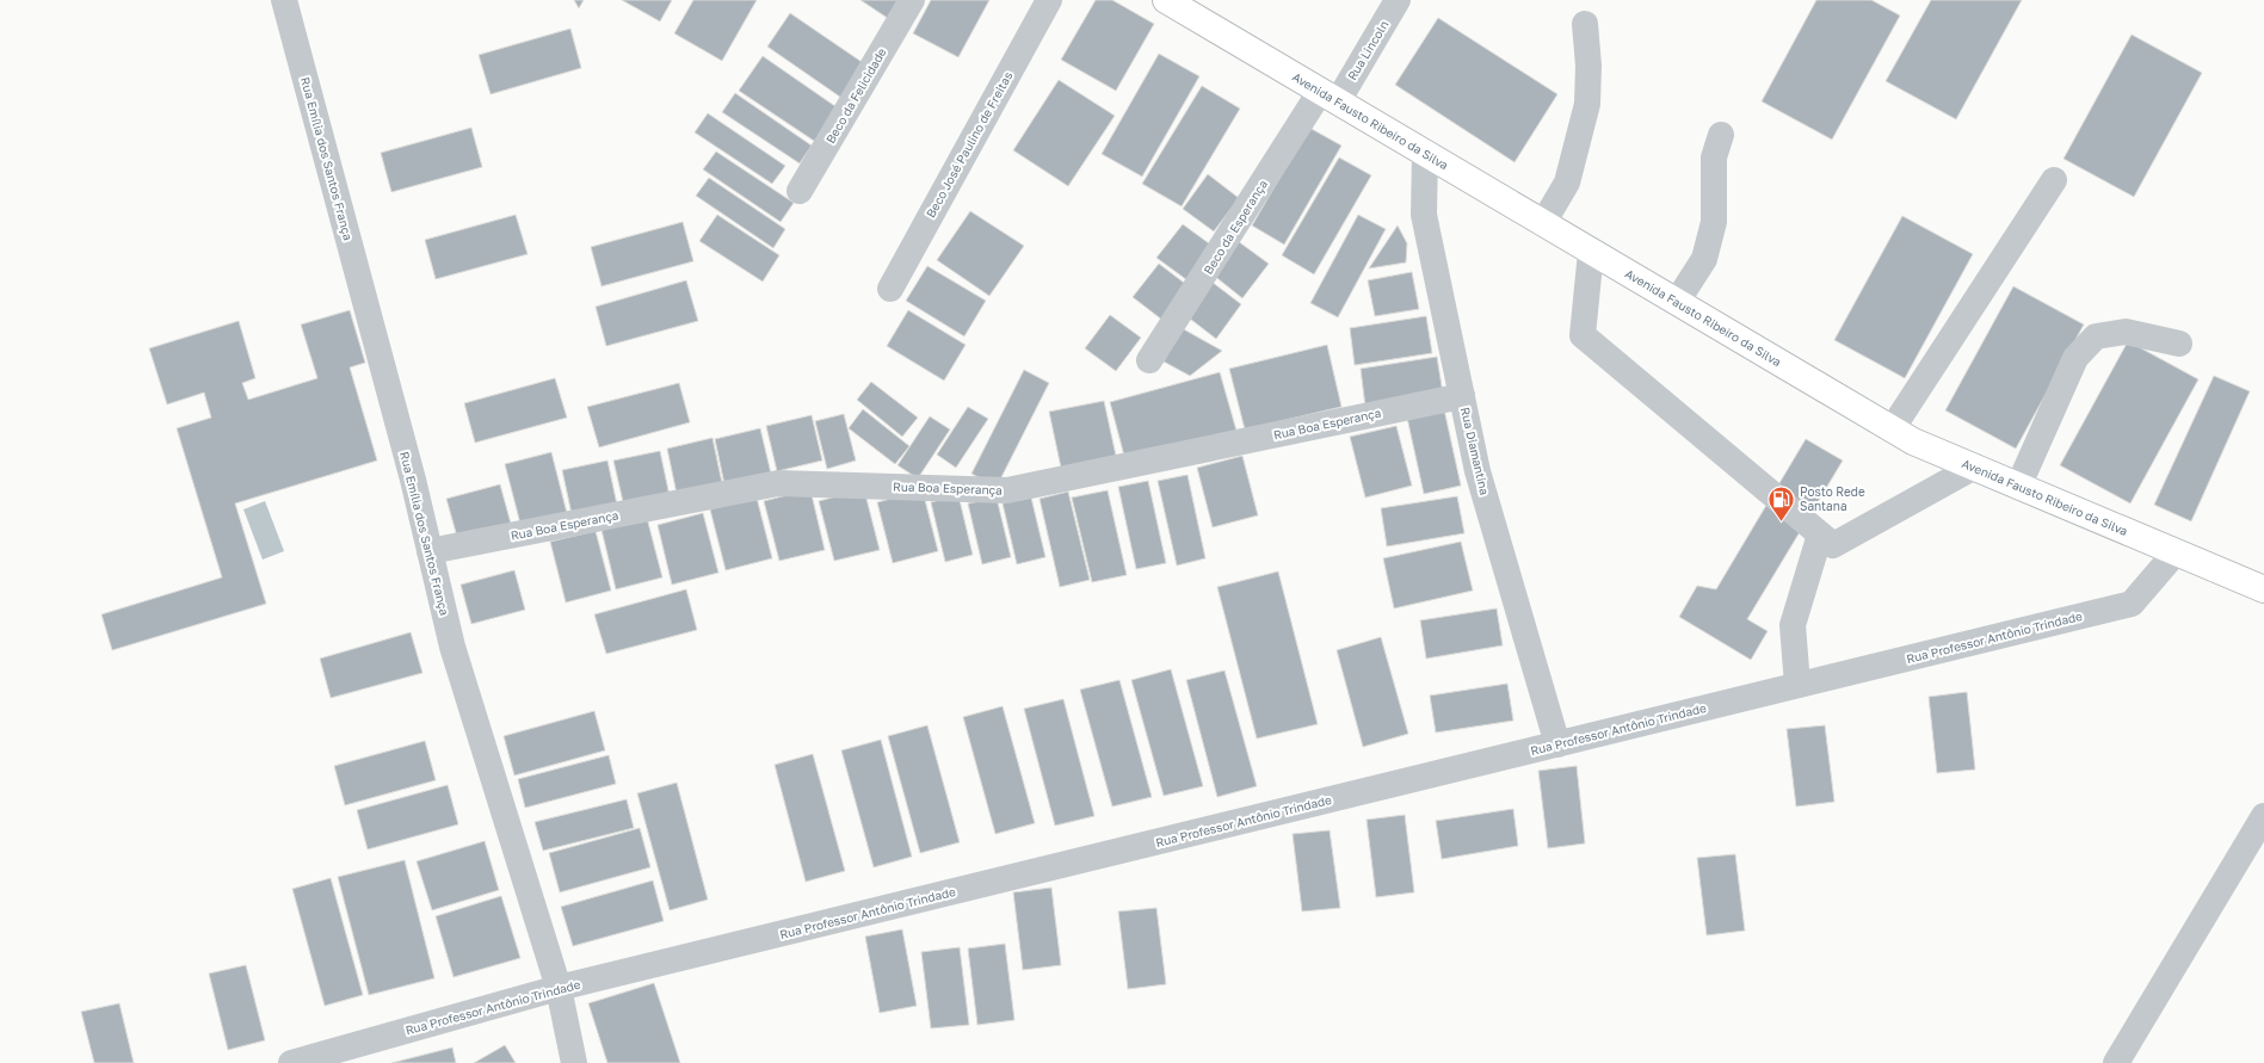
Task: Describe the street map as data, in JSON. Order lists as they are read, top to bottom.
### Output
{
  "streets": {
    "main road": ["Avenida Fausto Ribeiro da Silva"],
    "street": [
      "Rua Lincoln",
      "Beco da Felicidade",
      "Beco José Paulino de Freitas",
      "Rua Emília dos Santos França",
      "Beco da Esperança",
      "Rua Boa Esperança",
      "Rua Diamantina",
      "Rua Professor Antônio Trindade"
    ]
  },
  "crossings": [
    ["Rua Lincoln", "Avenida Fausto Ribeiro da Silva"],
    ["Rua Lincoln", "Beco da Esperança"],
    ["Avenida Fausto Ribeiro da Silva", "Beco da Esperança"],
    ["Avenida Fausto Ribeiro da Silva", "Rua Diamantina"],
    ["Avenida Fausto Ribeiro da Silva", "Rua Professor Antônio Trindade"],
    ["Rua Emília dos Santos França", "Rua Boa Esperança"],
    ["Rua Emília dos Santos França", "Rua Professor Antônio Trindade"],
    ["Rua Boa Esperança", "Rua Diamantina"],
    ["Rua Diamantina", "Rua Professor Antônio Trindade"]
  ],
  "places": {
    "fuel station": ["Posto Rede Santana"]
  }
}
